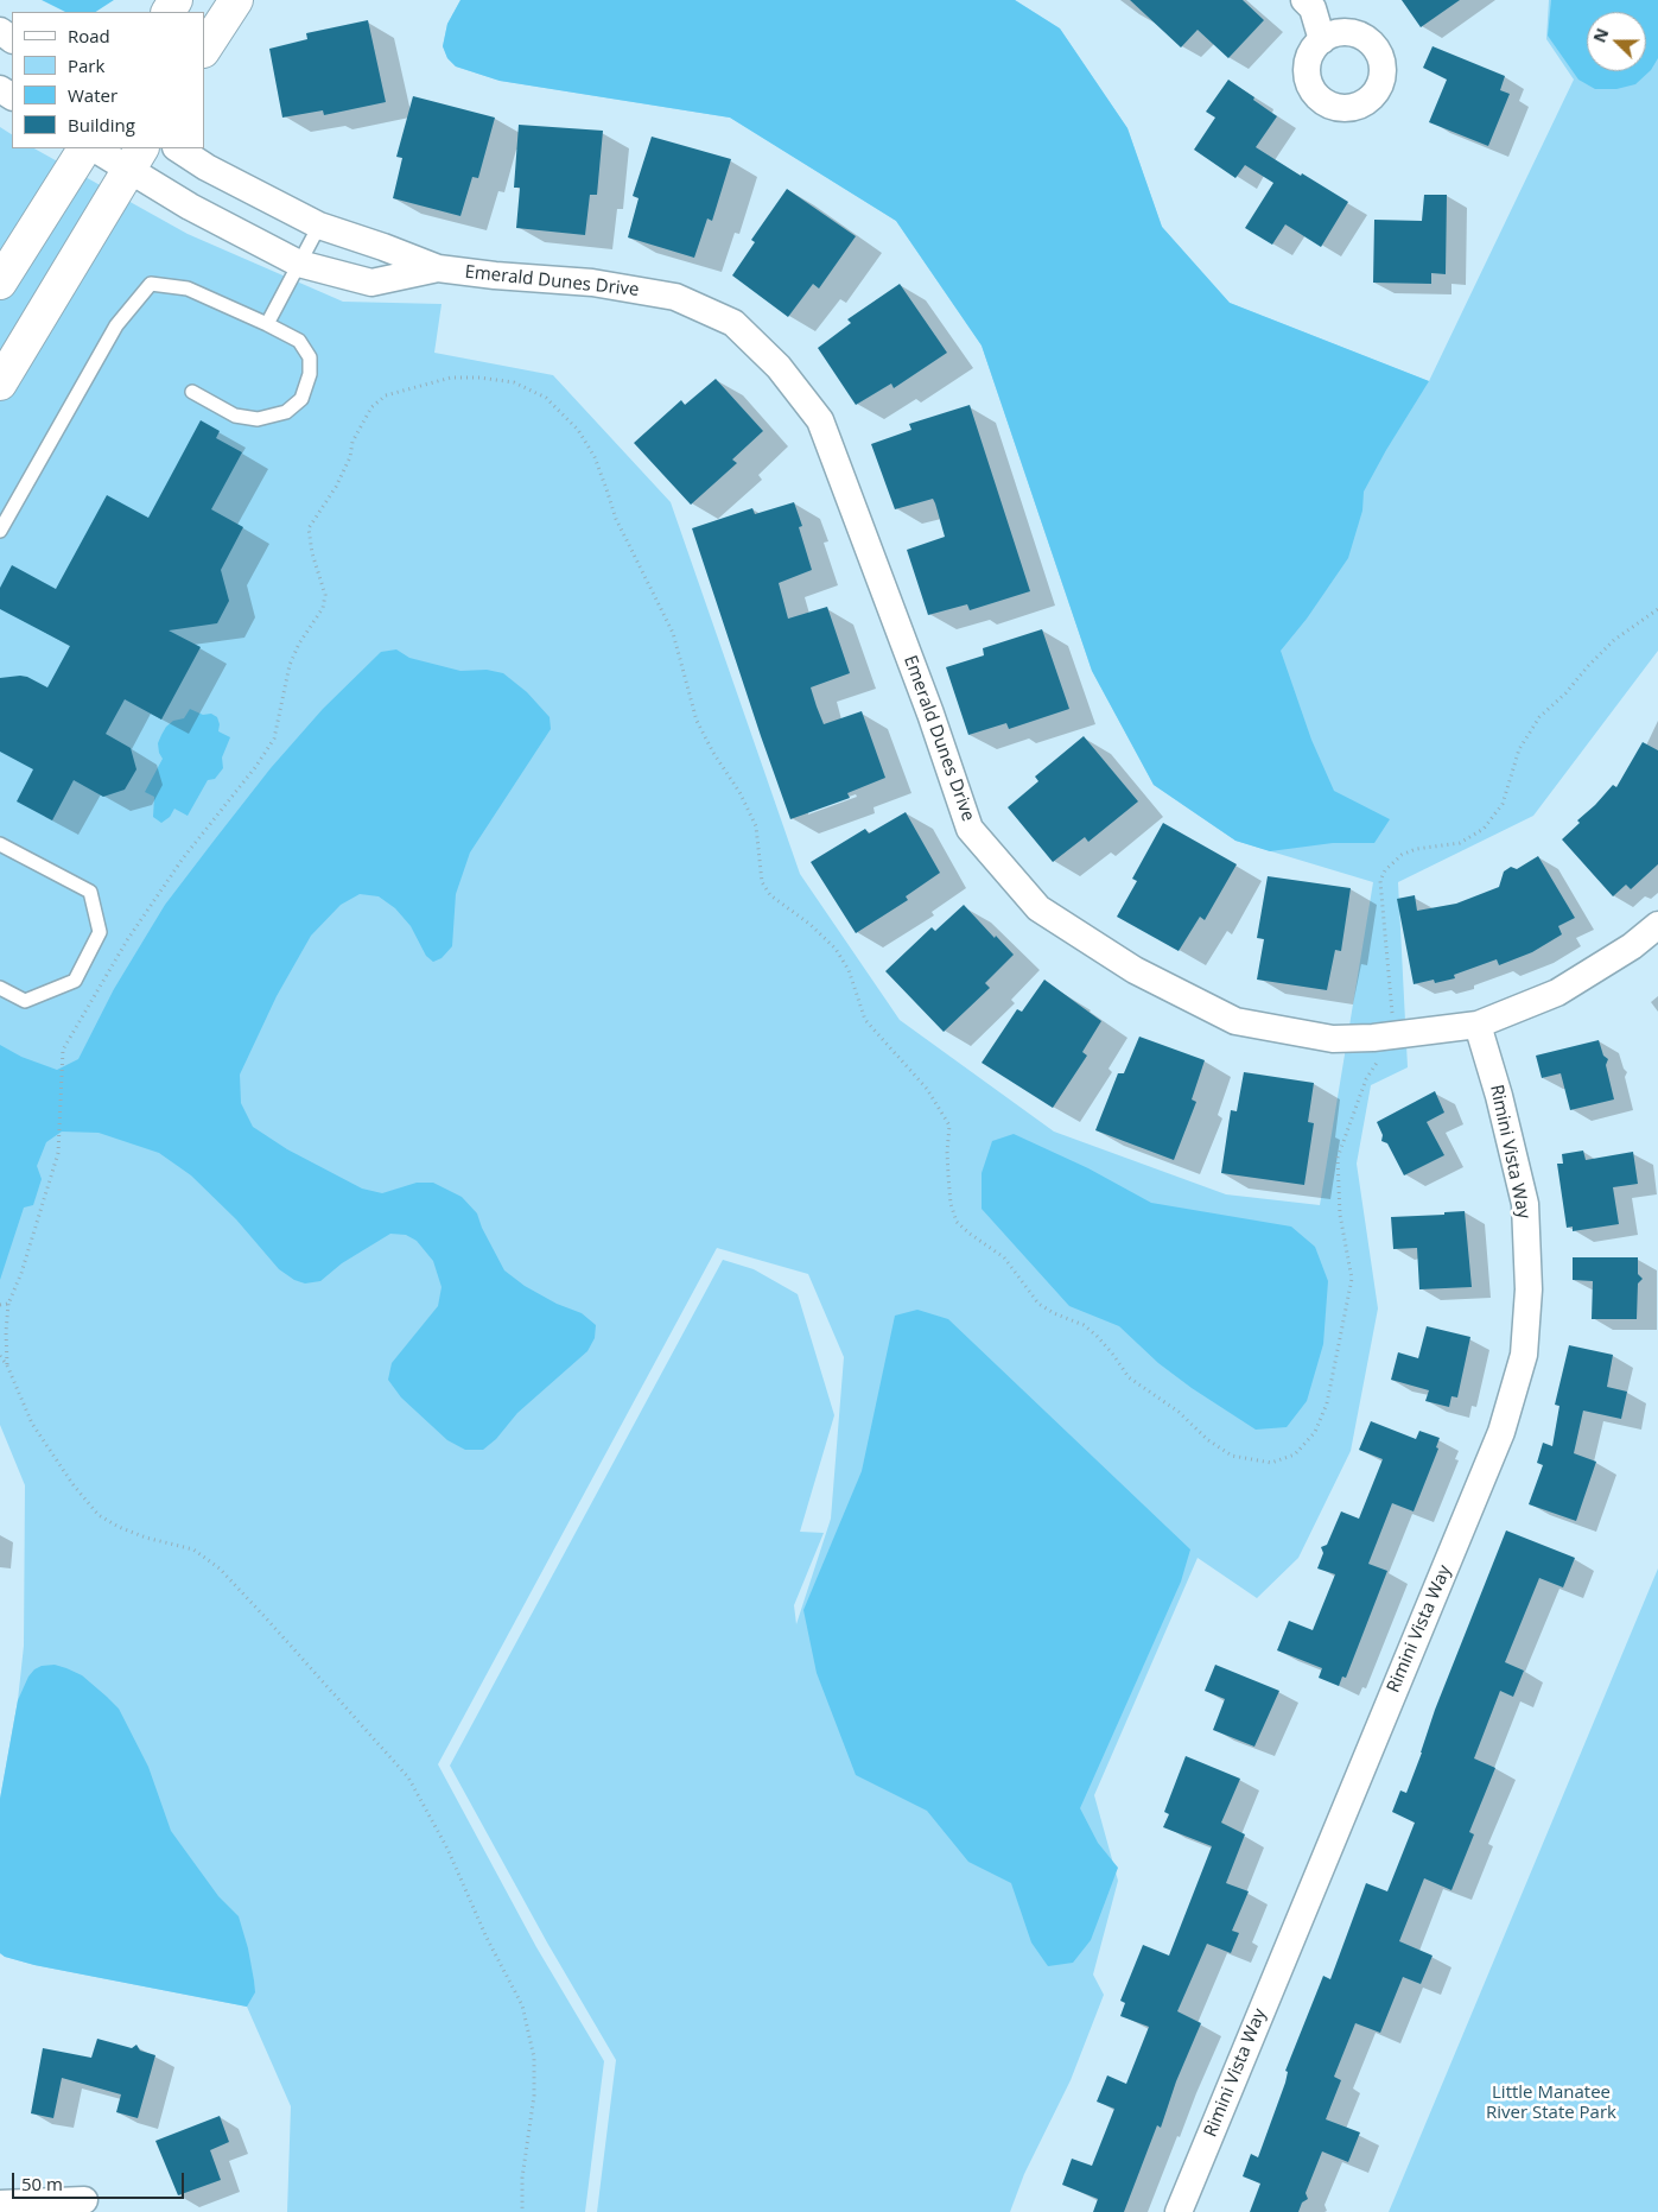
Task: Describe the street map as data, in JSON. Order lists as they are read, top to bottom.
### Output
{
  "streets": {
    "street": ["Emerald Dunes Drive", "Rimini Vista Way"]
  },
  "crossings": [
    ["Emerald Dunes Drive", "Rimini Vista Way"]
  ],
  "parks": ["Little Manatee River State Park"],
  "legend": [
    "Road",
    "Park",
    "Water",
    "Building"
  ],
  "scale_bar": "50 m",
  "north": "left"
}
